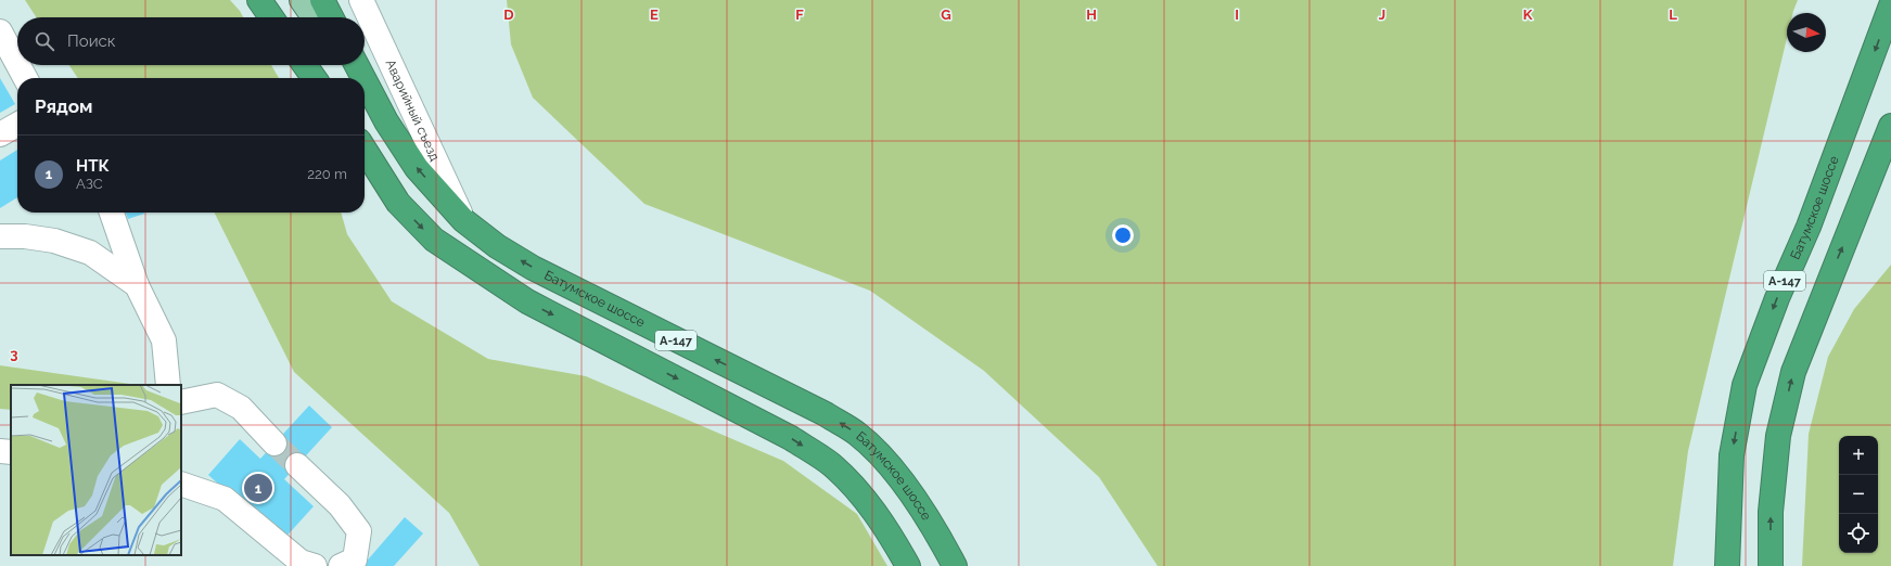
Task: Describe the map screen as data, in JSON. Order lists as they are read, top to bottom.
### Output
{
  "streets": {
    "highway": ["Батумское шоссе", "А-147"],
    "lane": ["Аварийный съезд"]
  },
  "crossings": [
    ["Аварийный съезд", "Батумское шоссе"],
    ["Батумское шоссе", "А-147"]
  ],
  "north": "right",
  "page": {
    "search": "Поиск",
    "heading": "Рядом",
    "list": [
      {
        "mark": "1",
        "name": "НТК",
        "note": "АЗС",
        "value": "220 m"
      }
    ],
    "map_buttons": ["+", "−"],
    "pins": "1"
  },
  "grid": {
    "columns": [
      "D",
      "E",
      "F",
      "G",
      "H",
      "I",
      "J",
      "K",
      "L"
    ],
    "rows": ["3"]
  }
}
